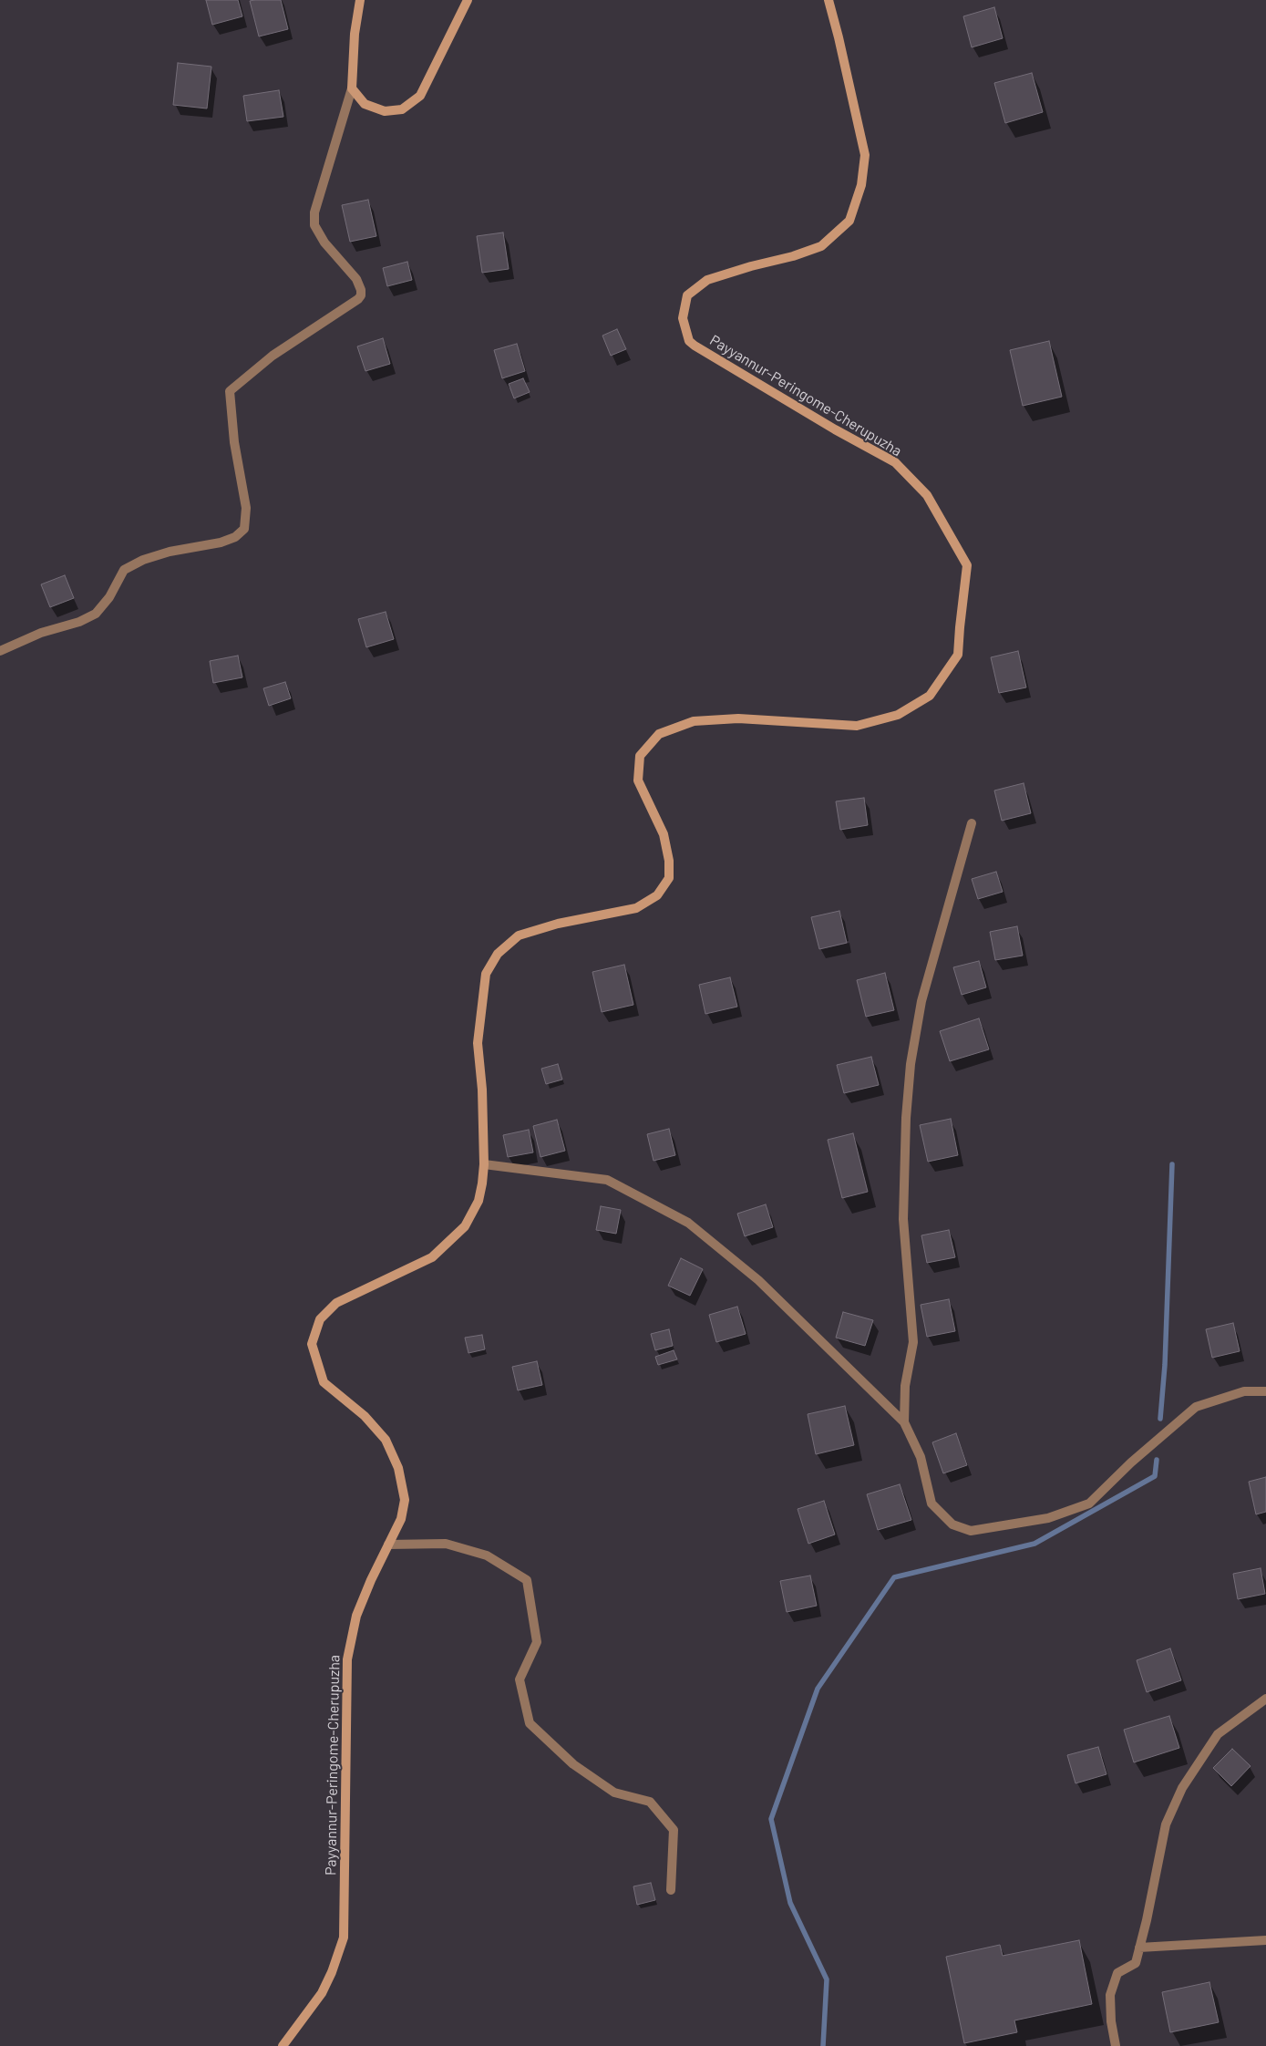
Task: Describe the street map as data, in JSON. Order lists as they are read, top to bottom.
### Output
{
  "streets": {
    "main road": ["Payyannur-Peringome-Cherupuzha"]
  }
}
